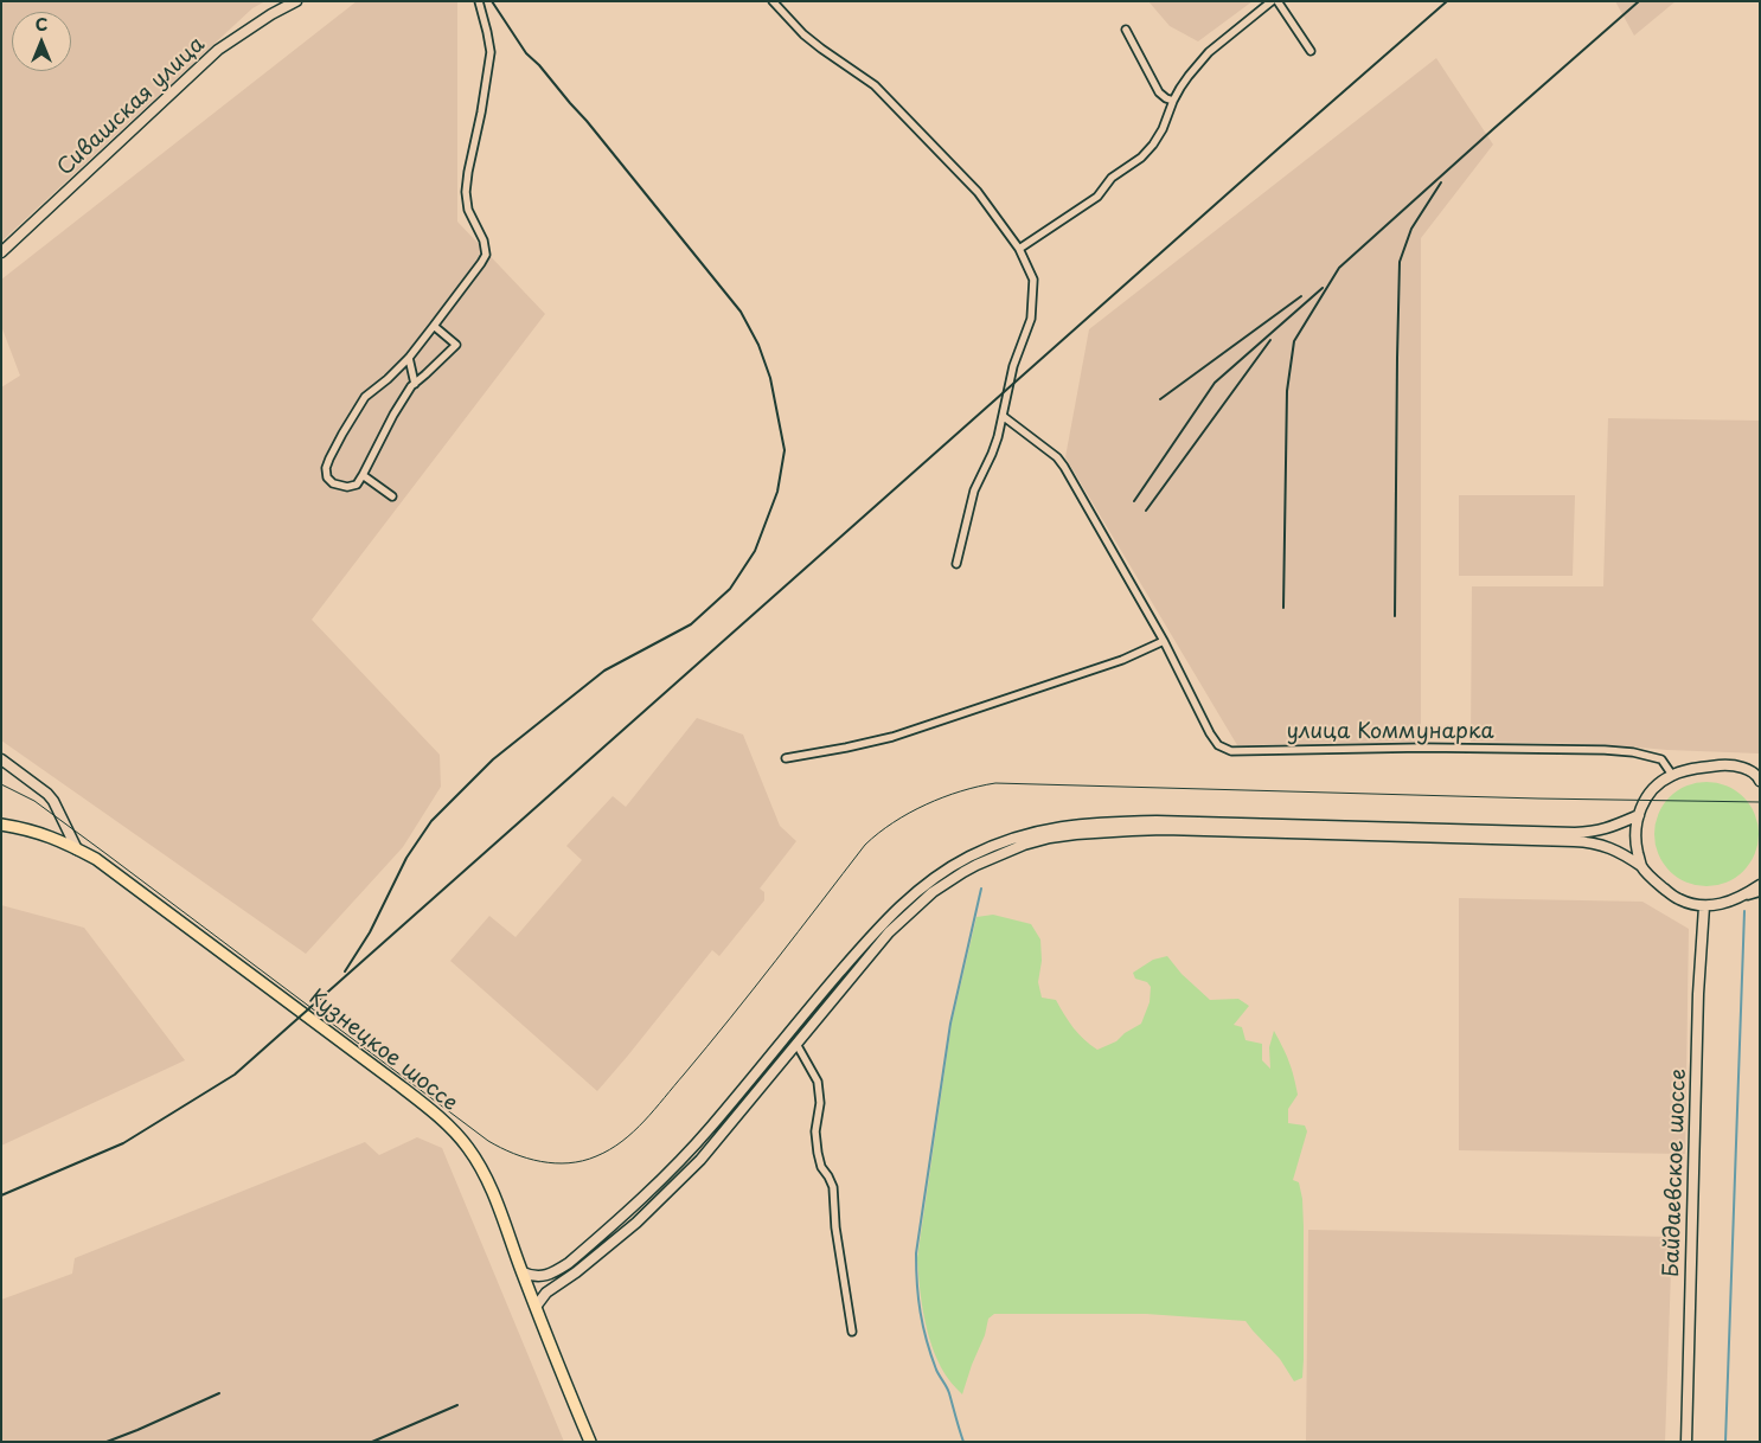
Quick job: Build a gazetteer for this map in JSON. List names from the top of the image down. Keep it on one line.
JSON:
{"streets":{"main road":["Сивашская улица","Кузнецкое шоссе","Байдаевское шоссе"],"street":["улица Коммунарка"]},"north":"top"}
